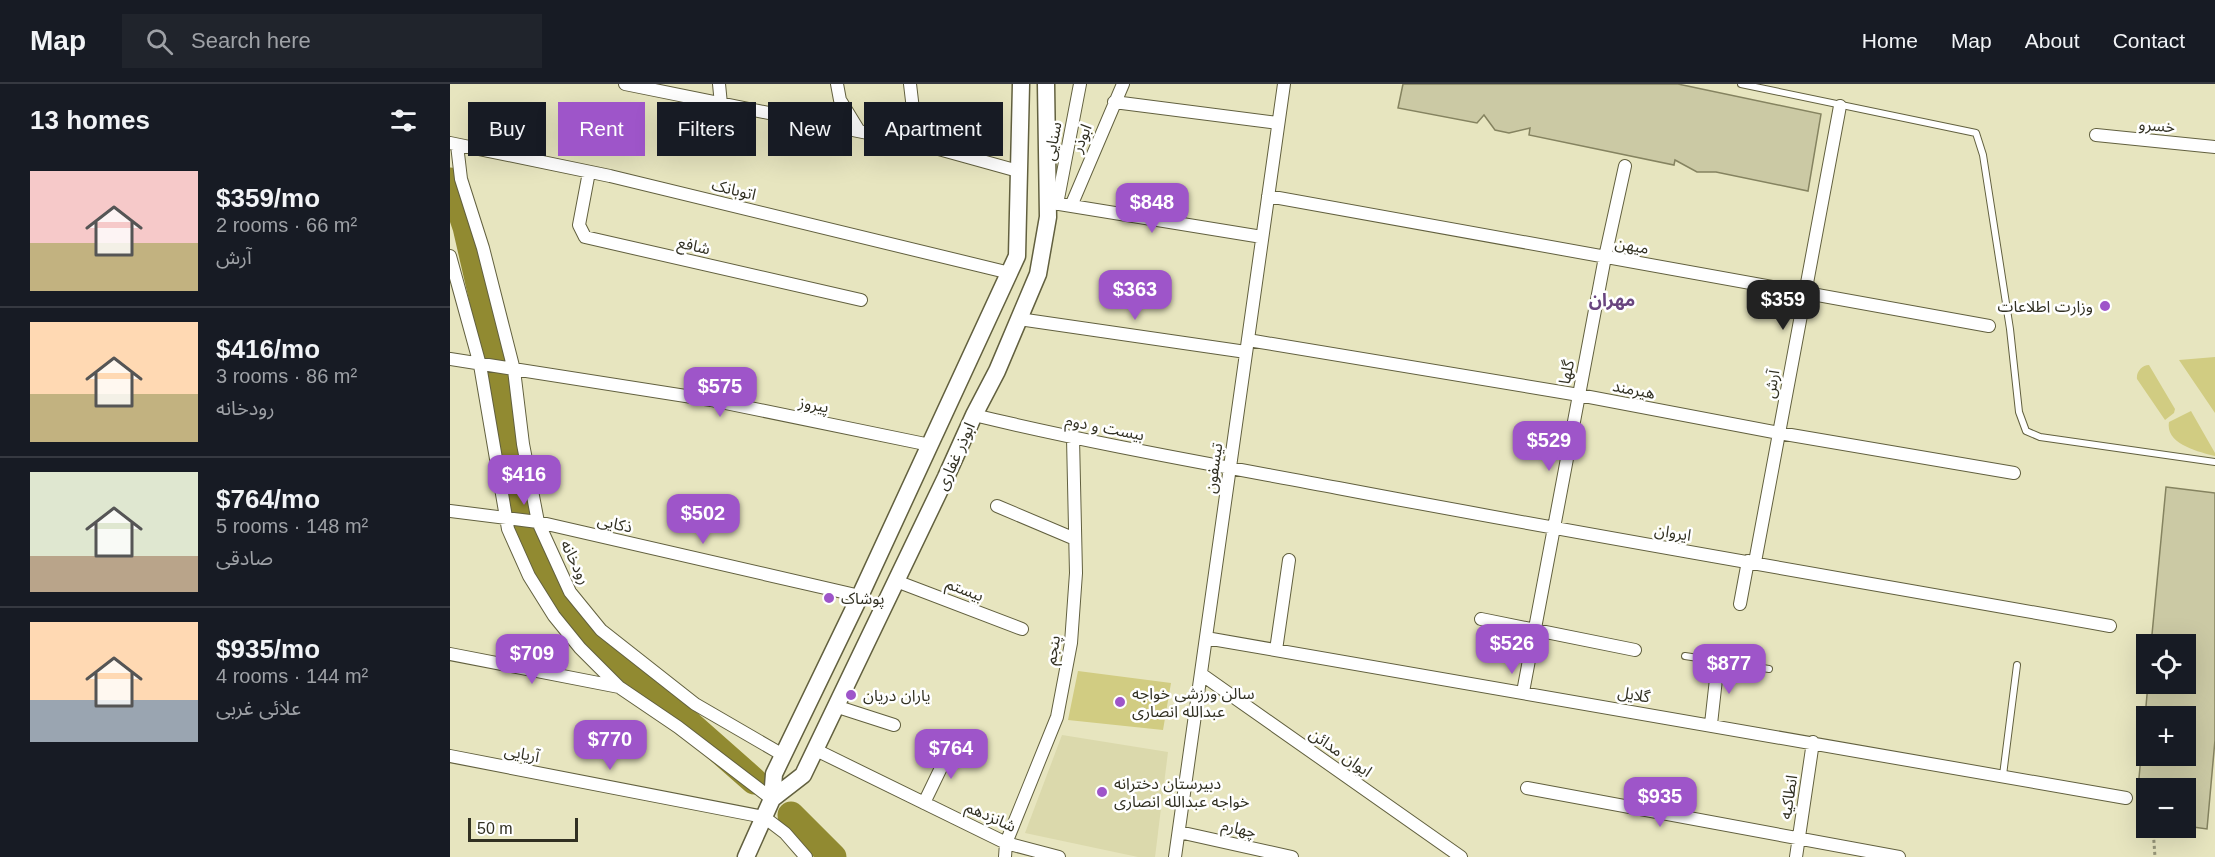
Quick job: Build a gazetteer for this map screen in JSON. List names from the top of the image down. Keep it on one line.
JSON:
{"streets":{"main road":["ابوذر غفاری"],"street":["خسرو","ابوذر","سنایی","اتوبانک","شافع","میهن","گلها","آرش","هیرمند","پیروز","بیست و دوم","تیسفون","ذکایی","ایروان","رودخانه","بیستم","پنجم","گلایل","ایوان مدائن","آریایی","انطاکیه","شانزدهم","چهارم"]},"crossings":[["سنایی","ابوذر غفاری"],["اتوبانک","شافع"],["اتوبانک","ابوذر غفاری"],["اتوبانک","رودخانه"],["میهن","گلها"],["میهن","آرش"],["میهن","تیسفون"],["گلها","هیرمند"],["گلها","ایروان"],["گلها","گلایل"],["آرش","هیرمند"],["آرش","ایروان"],["هیرمند","ابوذر غفاری"],["هیرمند","تیسفون"],["پیروز","ابوذر غفاری"],["پیروز","رودخانه"],["بیست و دوم","ابوذر غفاری"],["بیست و دوم","تیسفون"],["بیست و دوم","ایروان"],["بیست و دوم","پنجم"],["ابوذر غفاری","ذکایی"],["ابوذر غفاری","رودخانه"],["ابوذر غفاری","بیستم"],["ابوذر غفاری","آریایی"],["ابوذر غفاری","شانزدهم"],["تیسفون","ایروان"],["تیسفون","گلایل"],["تیسفون","ایوان مدائن"],["تیسفون","چهارم"],["ذکایی","رودخانه"],["پنجم","شانزدهم"],["گلایل","انطاکیه"]],"districts":["مهران"],"places":["وزارت اطلاعات","پوشاک","یاران دریان","سالن ورزشی خواجه عبدالله انصاری","دبیرستان دخترانه خواجه عبدالله انصاری"],"scale_bar":"50 m","page":{"header":"Map","search":"Search here","nav":["Home","Map","About","Contact"],"heading":"13 homes","chip":["Buy","Rent","Filters","New","Apartment"],"list":[{"name":"$359/mo","note":"2 rooms · 66 m² · آرش"},{"name":"$416/mo","note":"3 rooms · 86 m² · رودخانه"},{"name":"$764/mo","note":"5 rooms · 148 m² · صادقی"},{"name":"$935/mo","note":"4 rooms · 144 m² · علائی غربی"}],"price":["$848","$363","$359","$575","$529","$416","$502","$526","$709","$877","$770","$764","$935"],"map_buttons":["+","−"],"scale":"50 m"}}
